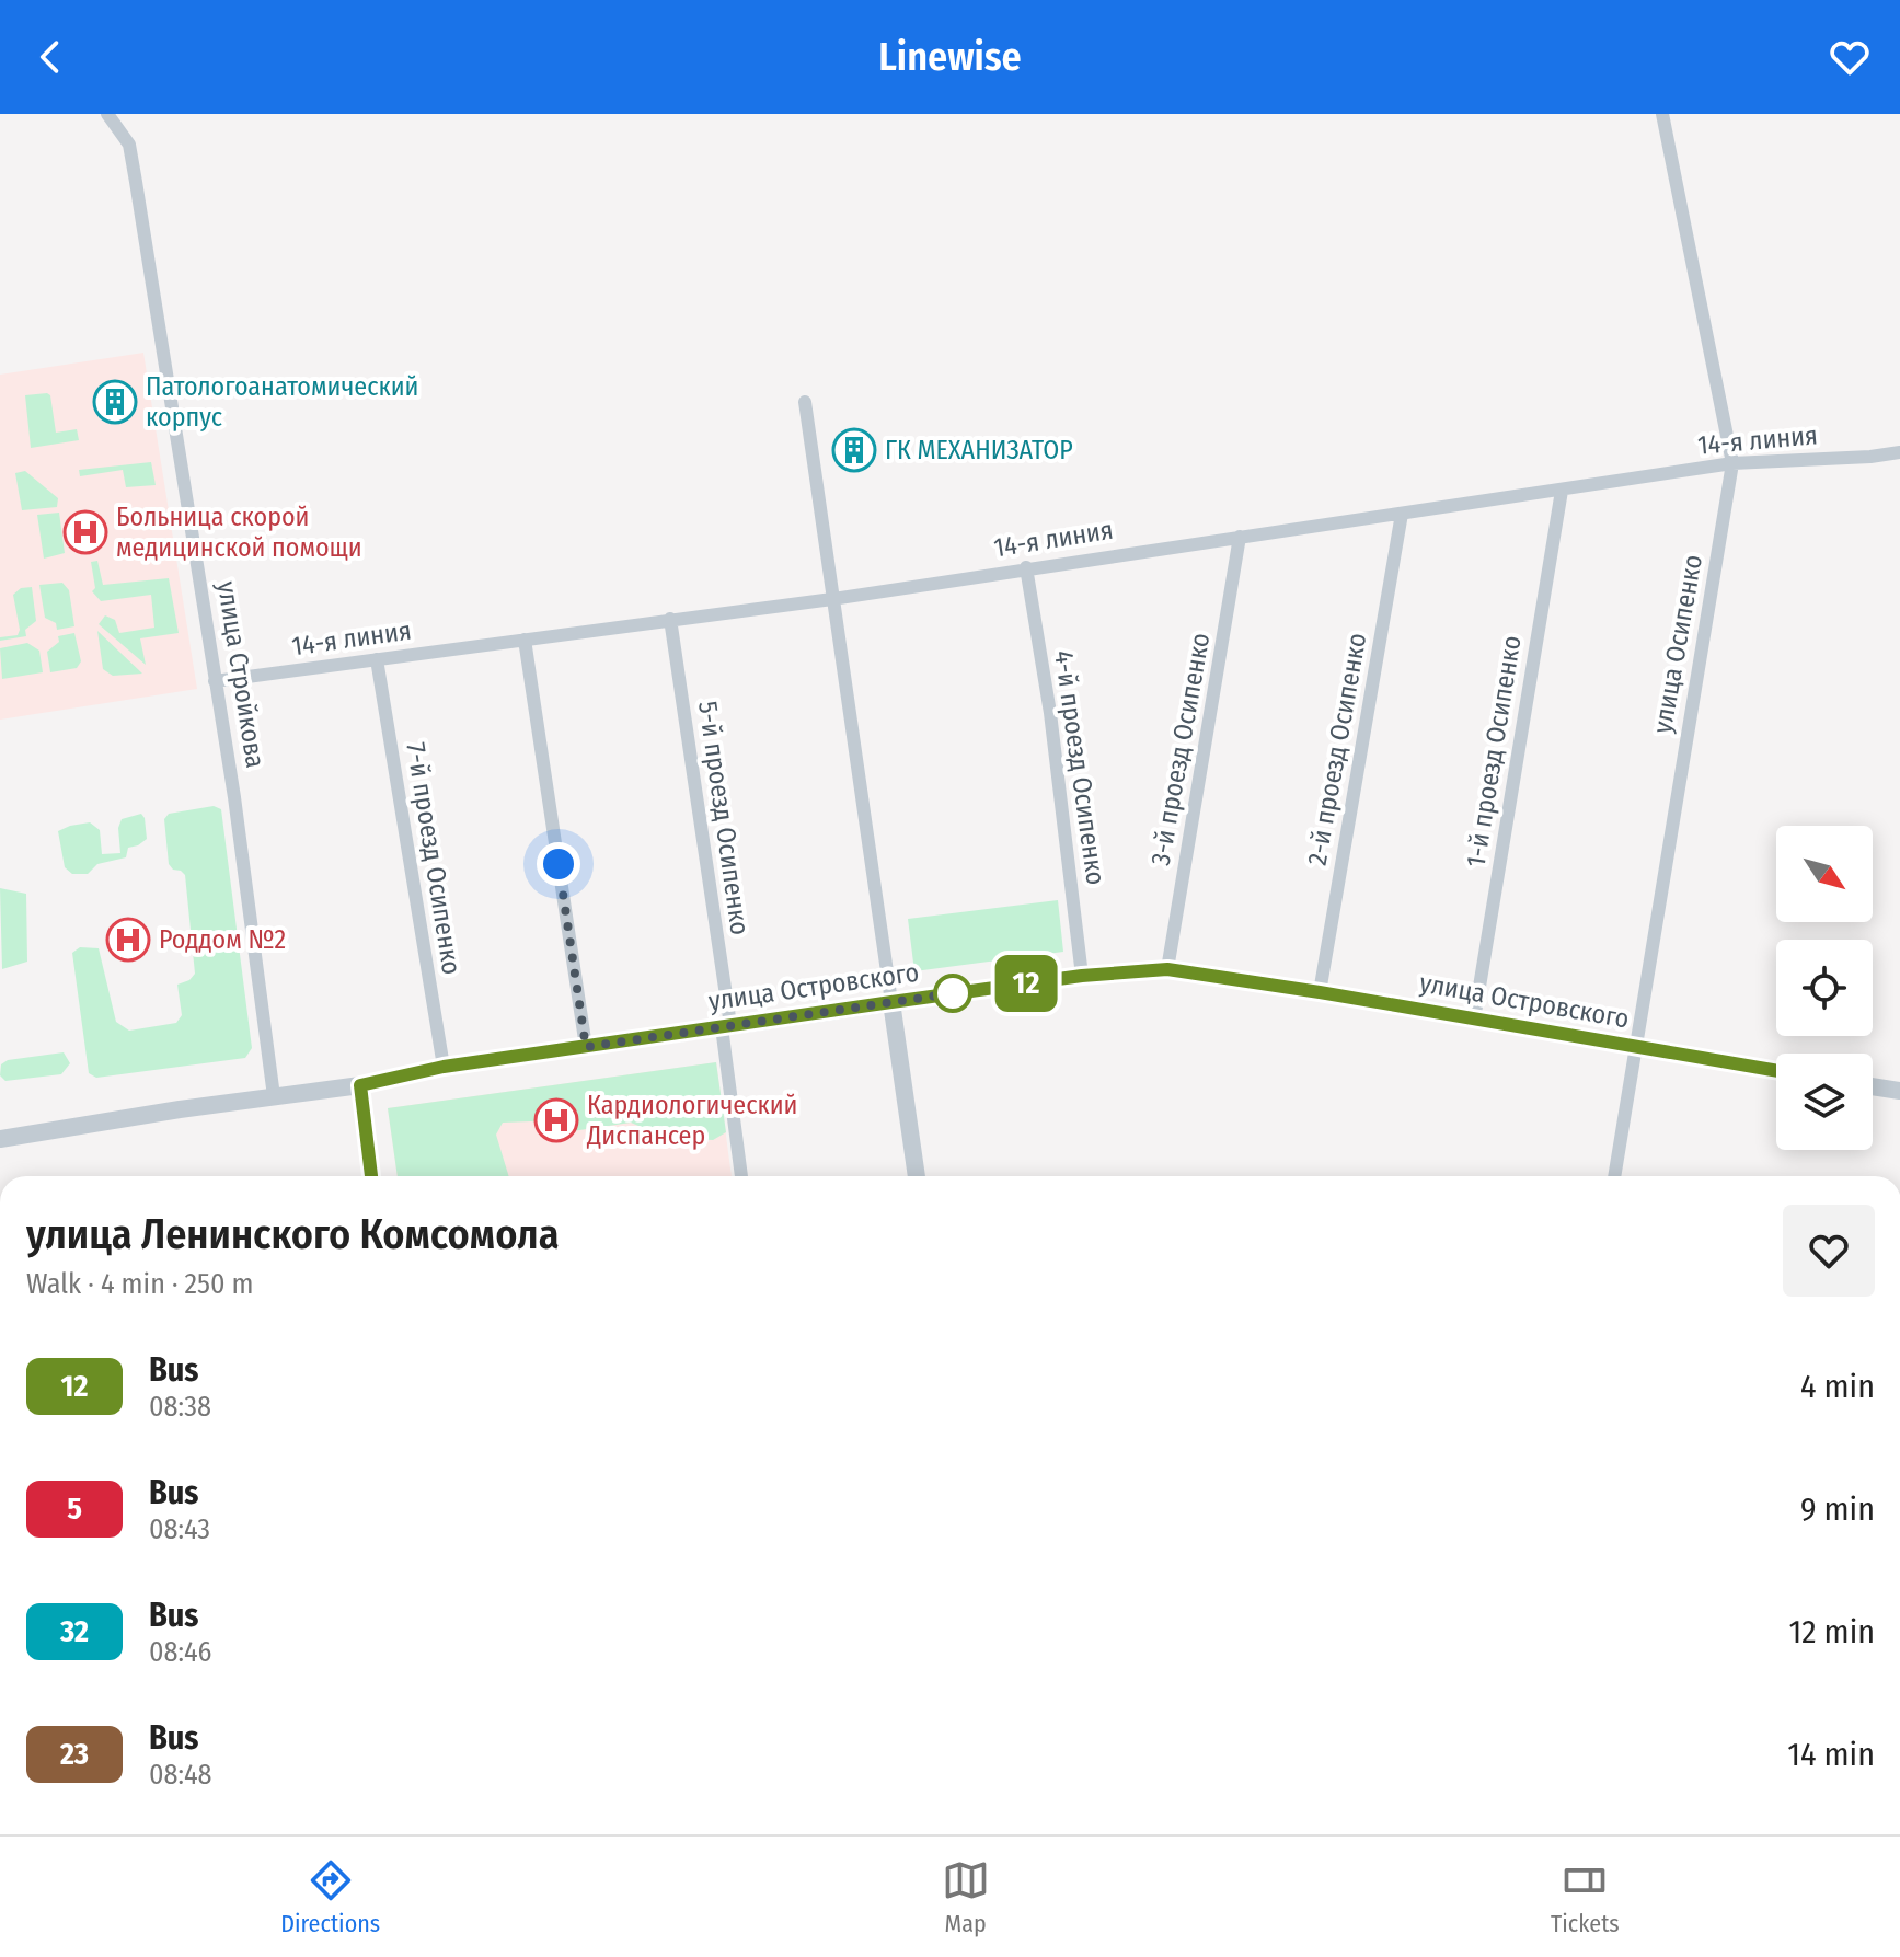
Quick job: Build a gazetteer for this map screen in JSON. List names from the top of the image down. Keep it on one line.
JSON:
{"streets":{"street":["14-я линия","улица Осипенко","улица Стройкова","3-й проезд Осипенко","2-й проезд Осипенко","1-й проезд Осипенко","4-й проезд Осипенко","5-й проезд Осипенко","7-й проезд Осипенко","улица Островского"]},"crossings":[["14-я линия","улица Осипенко"],["14-я линия","улица Стройкова"],["14-я линия","3-й проезд Осипенко"],["14-я линия","2-й проезд Осипенко"],["14-я линия","1-й проезд Осипенко"],["14-я линия","4-й проезд Осипенко"],["14-я линия","5-й проезд Осипенко"],["14-я линия","7-й проезд Осипенко"],["улица Осипенко","улица Островского"],["улица Стройкова","улица Островского"],["3-й проезд Осипенко","улица Островского"],["2-й проезд Осипенко","улица Островского"],["1-й проезд Осипенко","улица Островского"],["4-й проезд Осипенко","улица Островского"],["5-й проезд Осипенко","улица Островского"],["7-й проезд Осипенко","улица Островского"]],"places":{"building":["Патологоанатомический корпус","ГК МЕХАНИЗАТОР"],"hospital":["Больница скорой медицинской помощи","Роддом №2","Кардиологический Диспансер"]},"lines":["bus line 12"],"north":"bottom right","page":{"header":"Linewise","on_map":"12","heading":["улица Ленинского Комсомола","Walk · 4 min · 250 m"],"list":[{"mark":"12","name":"Bus","note":"08:38","value":"4 min"},{"mark":"5","name":"Bus","note":"08:43","value":"9 min"},{"mark":"32","name":"Bus","note":"08:46","value":"12 min"},{"mark":"23","name":"Bus","note":"08:48","value":"14 min"}],"tabs":["Directions","Map","Tickets"]}}
